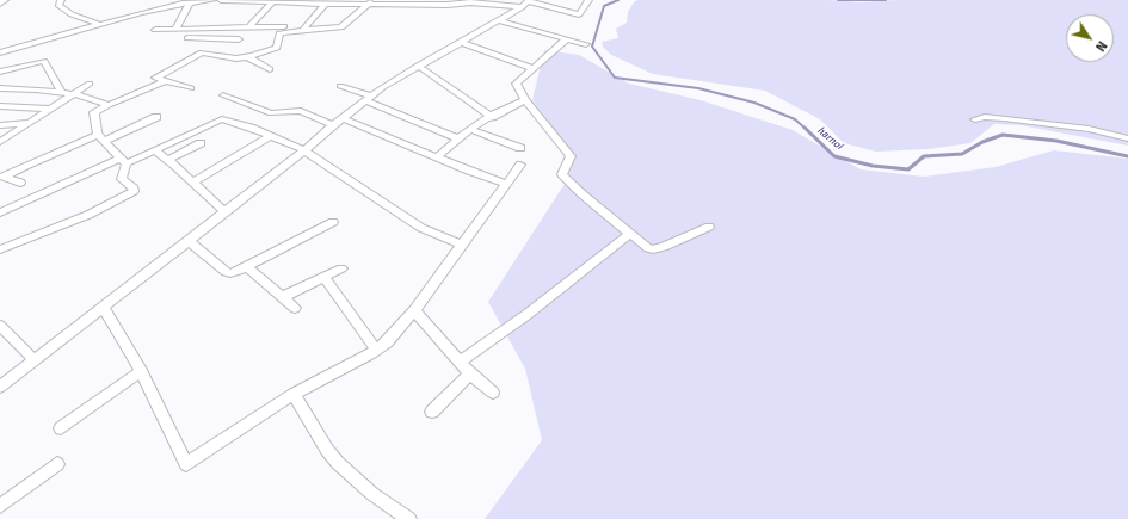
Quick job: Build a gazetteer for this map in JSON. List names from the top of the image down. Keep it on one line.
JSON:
{"water":["harnoi"],"north":"bottom right"}
